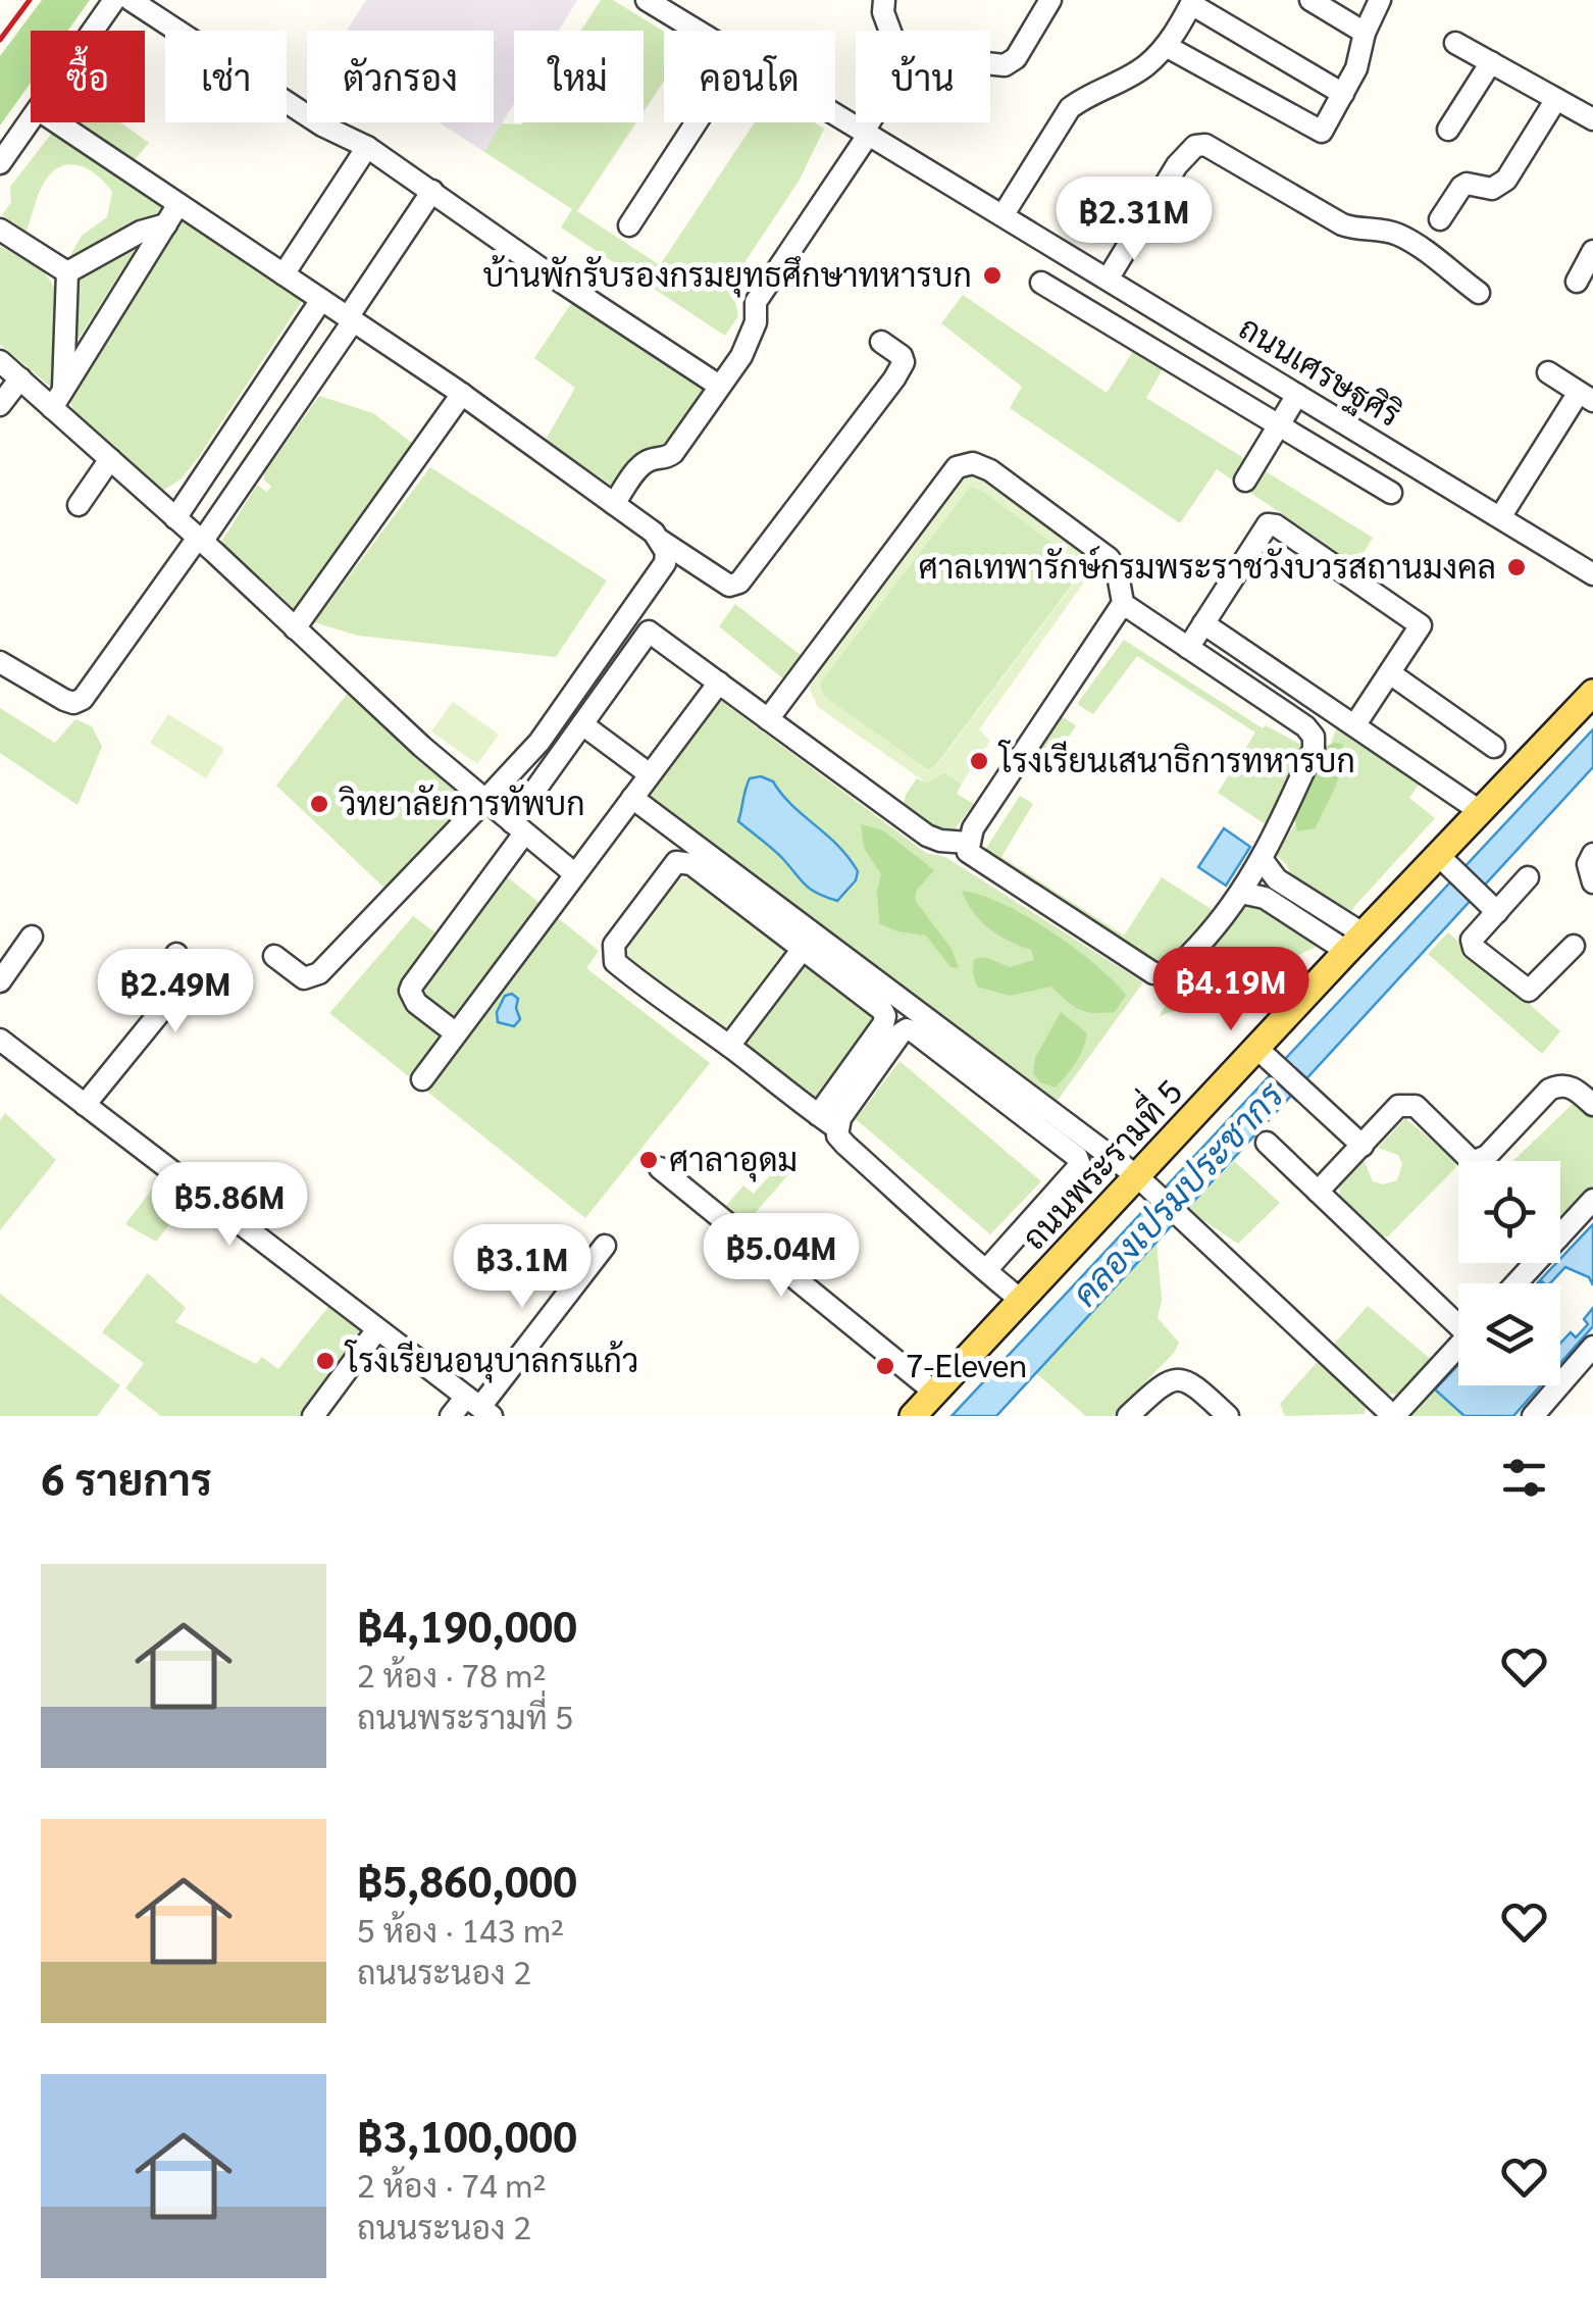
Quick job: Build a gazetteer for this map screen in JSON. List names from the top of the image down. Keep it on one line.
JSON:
{"streets":{"main road":["ถนนพระรามที่ 5"],"street":["ถนนเศรษฐศิริ"]},"water":["คลองเปรมประชากร"],"places":["บ้านพักรับรองกรมยุทธศึกษาทหารบก","ศาลเทพารักษ์กรมพระราชวังบวรสถานมงคล","โรงเรียนเสนาธิการทหารบก","วิทยาลัยการทัพบก","ศาลาอุดม","โรงเรียนอนุบาลกรแก้ว","7-Eleven"],"page":{"chip":["ซื้อ","เช่า","ตัวกรอง","ใหม่","คอนโด","บ้าน"],"price":["฿2.31M","฿4.19M","฿2.49M","฿5.86M","฿5.04M","฿3.1M"],"heading":"6 รายการ","list":[{"name":"฿4,190,000","note":"2 ห้อง · 78 m² · ถนนพระรามที่ 5"},{"name":"฿5,860,000","note":"5 ห้อง · 143 m² · ถนนระนอง 2"},{"name":"฿3,100,000","note":"2 ห้อง · 74 m² · ถนนระนอง 2"}]}}
